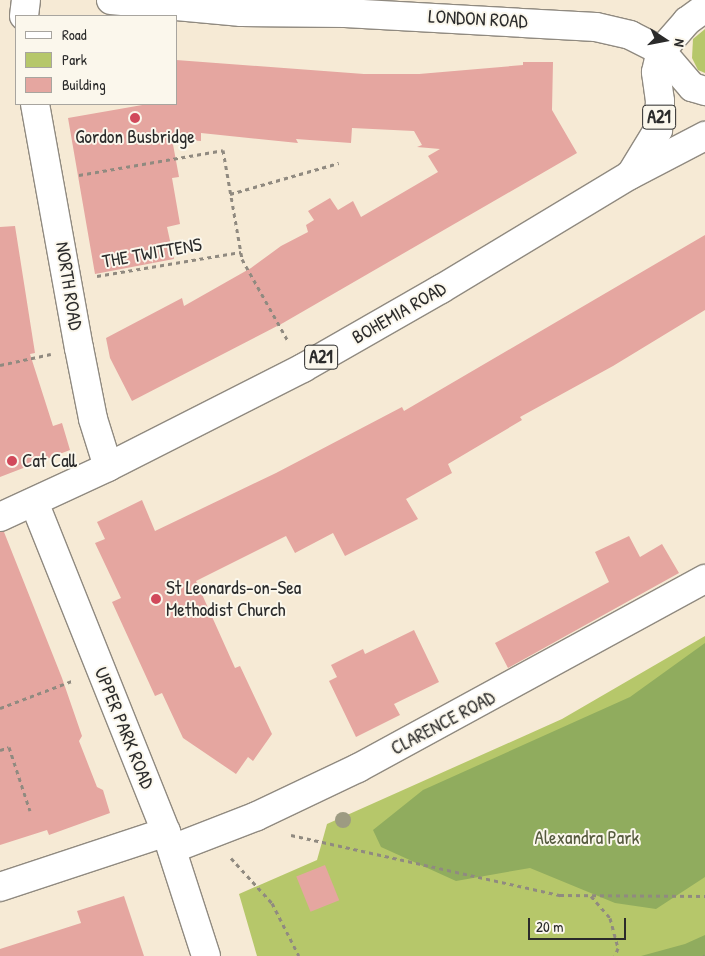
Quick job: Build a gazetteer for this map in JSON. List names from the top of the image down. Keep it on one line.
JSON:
{"streets":{"main road":["LONDON ROAD","A21","NORTH ROAD","BOHEMIA ROAD","CLARENCE ROAD","UPPER PARK ROAD"],"path":["THE TWITTENS"]},"crossings":[["LONDON ROAD","BOHEMIA ROAD"],["THE TWITTENS","NORTH ROAD"],["NORTH ROAD","BOHEMIA ROAD"],["BOHEMIA ROAD","UPPER PARK ROAD"],["CLARENCE ROAD","UPPER PARK ROAD"]],"parks":["Alexandra Park"],"places":["Gordon Busbridge","Cat Call","St Leonards-on-Sea Methodist Church"],"legend":["Road","Park","Building"],"scale_bar":"20 m","north":"right"}
